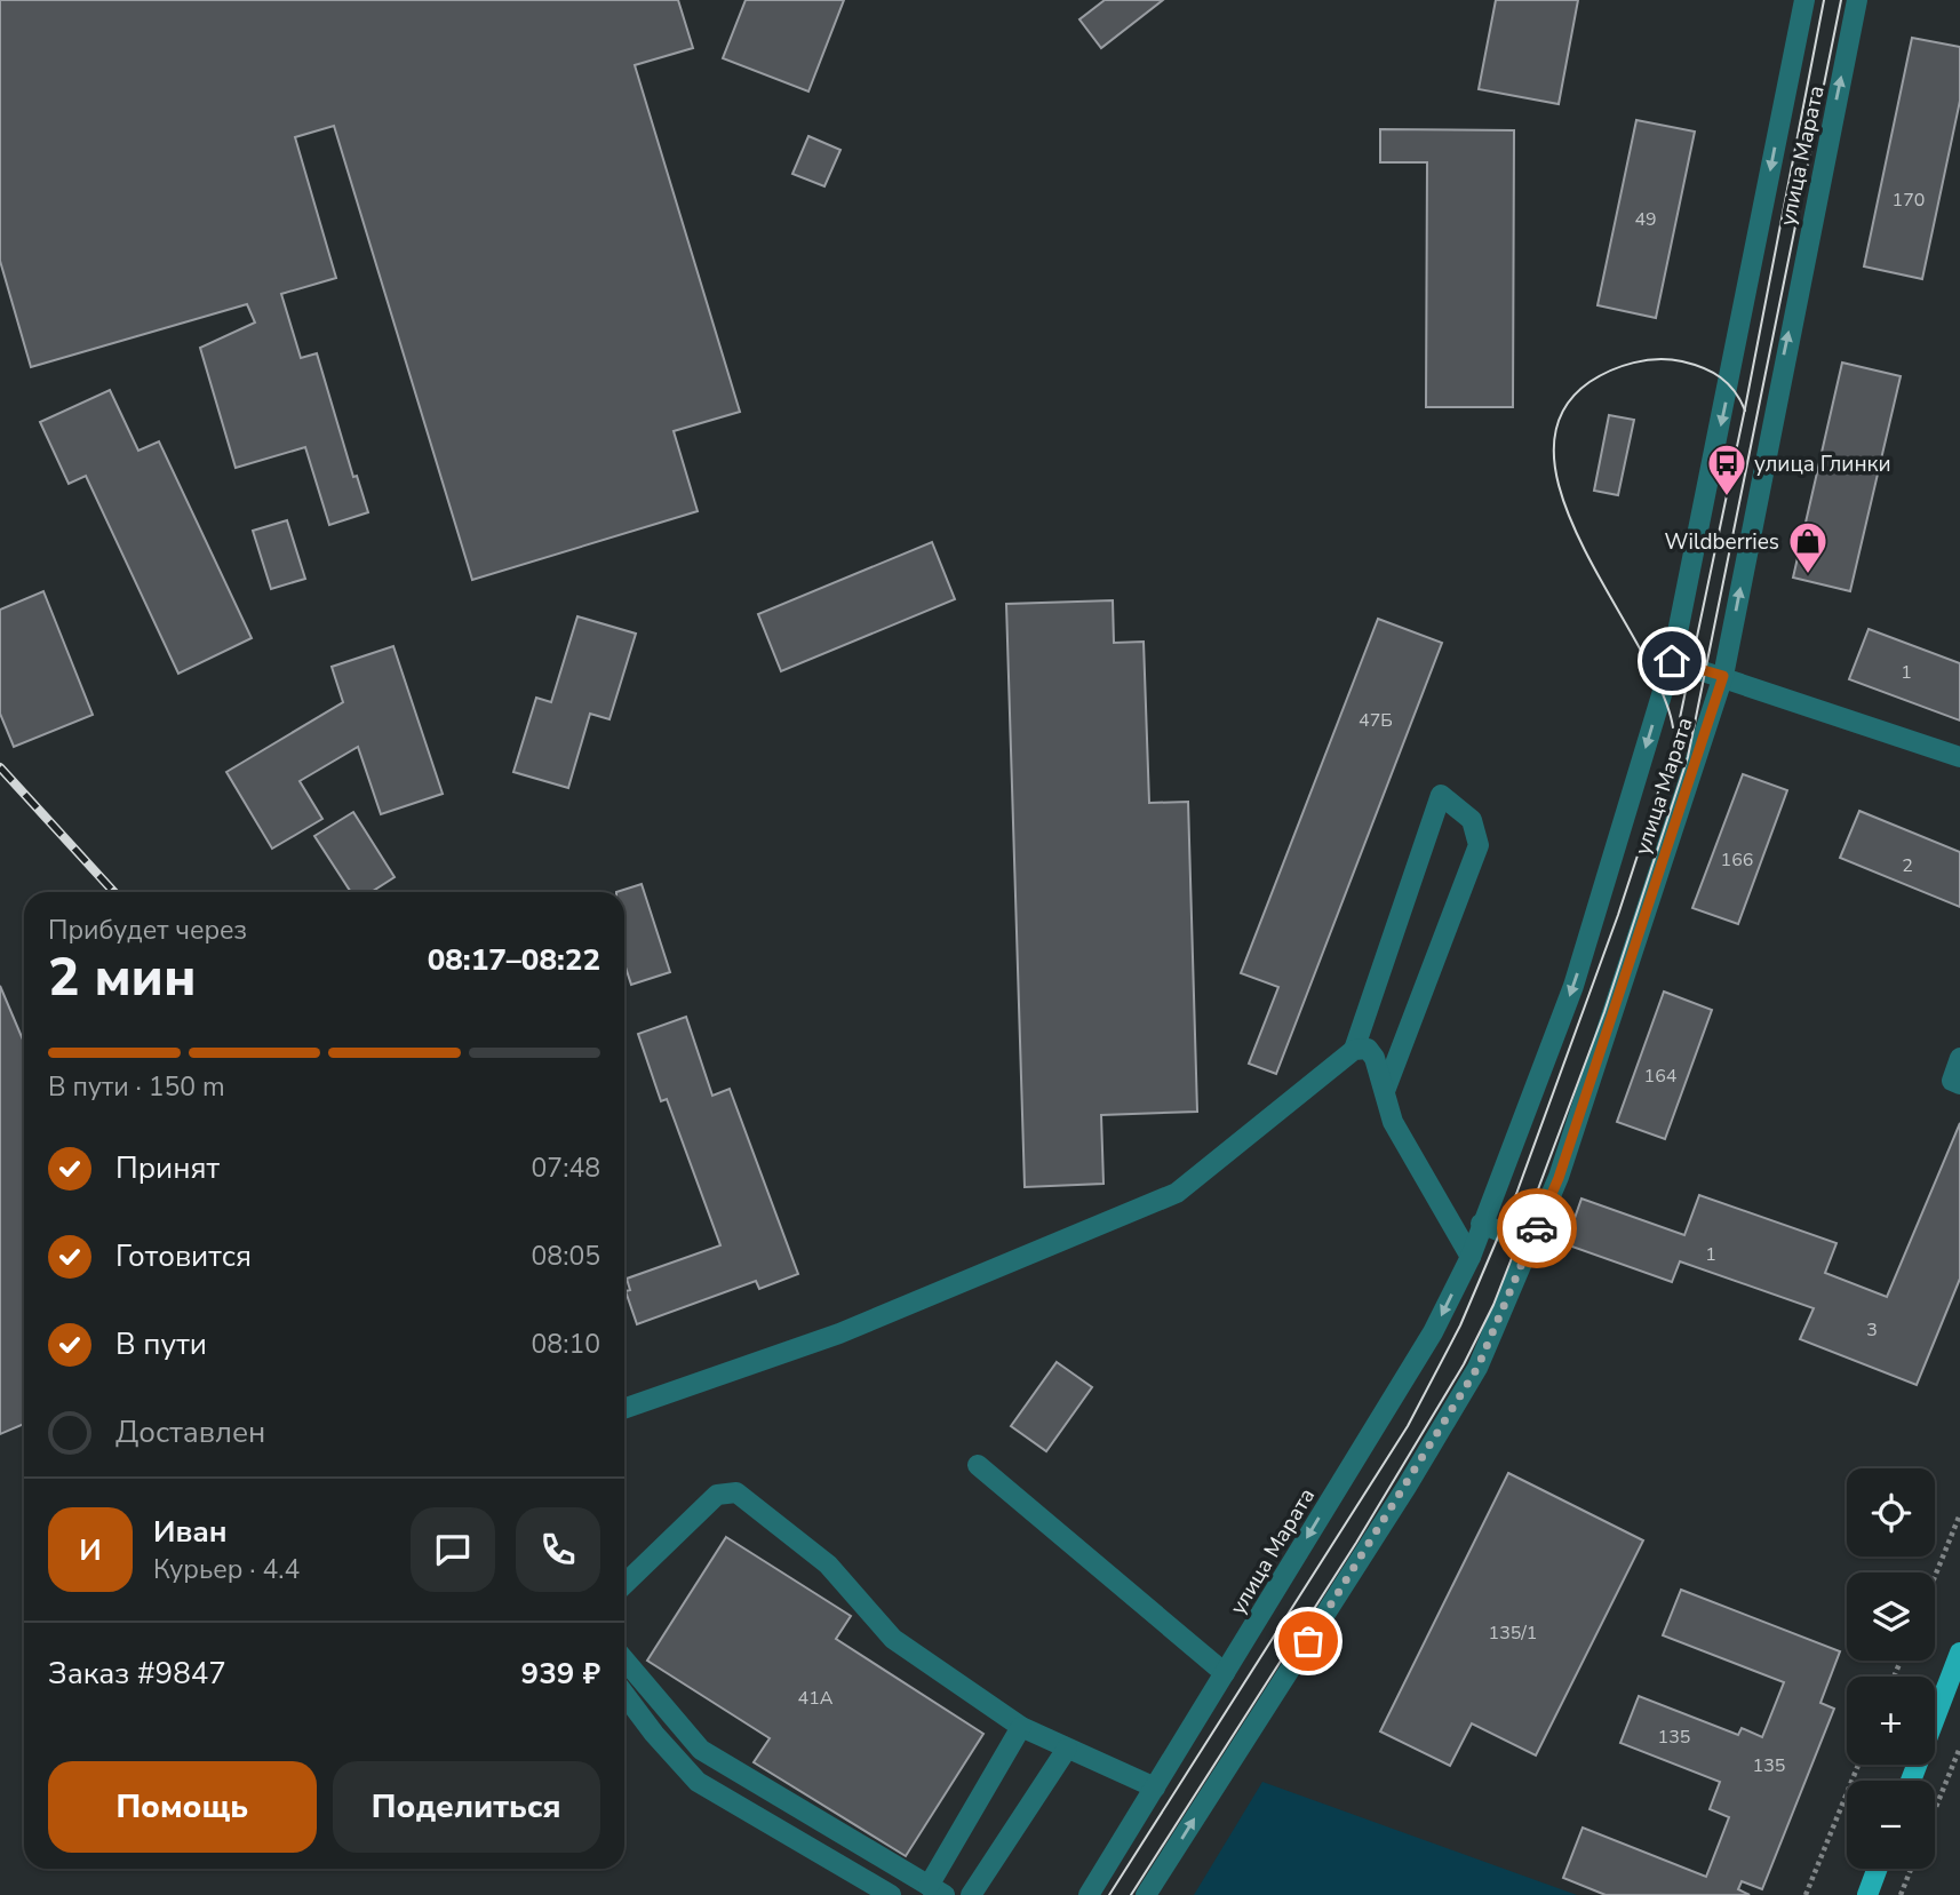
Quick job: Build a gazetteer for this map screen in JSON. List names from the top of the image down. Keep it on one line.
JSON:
{"streets":{"street":["улица Марата"]},"places":{"bus stop":["улица Глинки"],"shop":["Wildberries"]},"house_numbers":["170","49","1","47Б","166","2","164","1","3","135/1","41А","135","135"],"page":{"heading":["2 мин","Прибудет через","08:17–08:22"],"panel":["Иван","Курьер · 4.4","Заказ #9847","939 ₽"],"bar":"В пути · 150 m","list":[["Принят","07:48"],["Готовится","08:05"],["В пути","08:10"],"Доставлен"],"map_buttons":["+","−"],"round":"И","buttons":["Помощь","Поделиться"]}}
